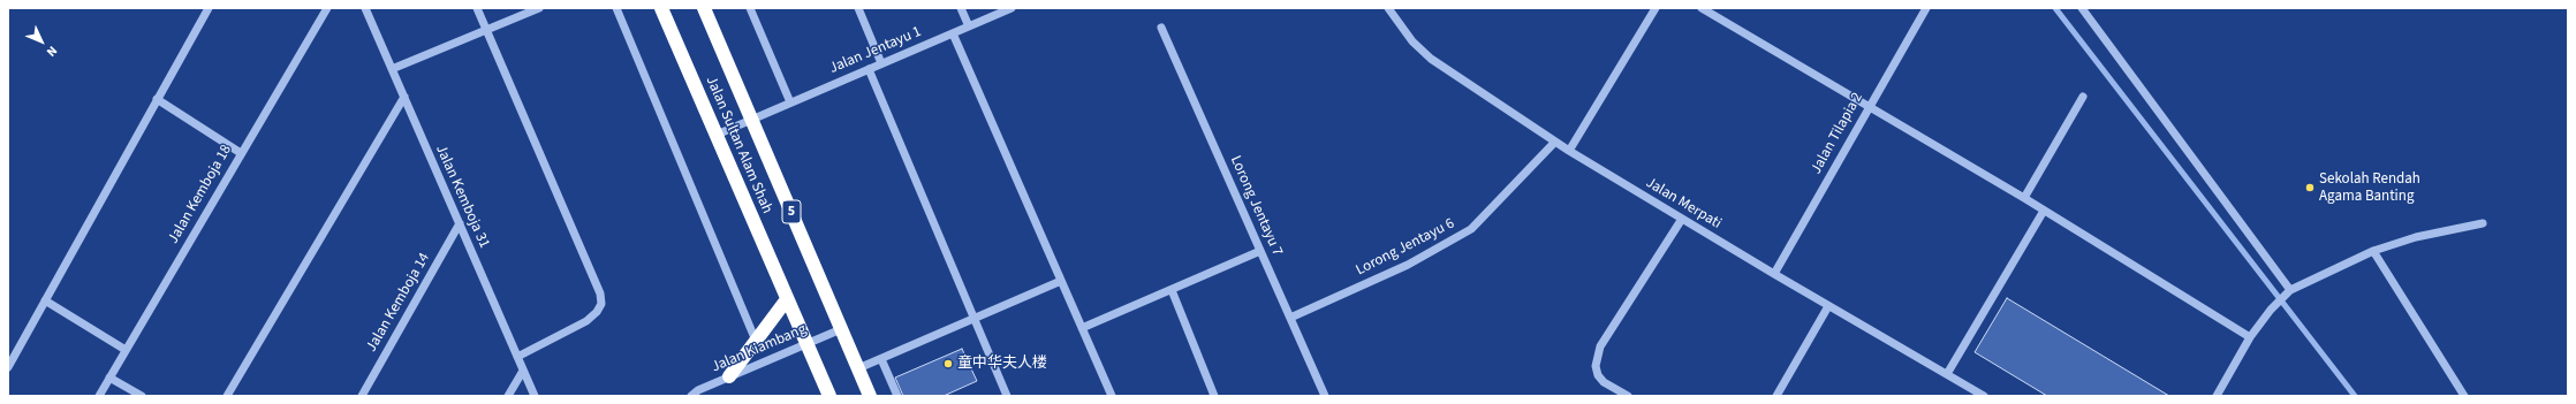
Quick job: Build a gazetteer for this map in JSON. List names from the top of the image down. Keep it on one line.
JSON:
{"streets":{"highway":["Jalan Sultan Alam Shah","5"],"street":["Jalan Jentayu 1","Jalan Tilapia 2","Jalan Kemboja 18","Jalan Kemboja 31","Jalan Merpati","Lorong Jentayu 7","Lorong Jentayu 6","Jalan Kemboja 14","Jalan Kiambang"]},"crossings":[["Jalan Jentayu 1","Jalan Sultan Alam Shah"],["Jalan Tilapia 2","Jalan Merpati"],["Jalan Sultan Alam Shah","Jalan Kiambang"],["Jalan Kemboja 31","Jalan Kemboja 14"],["Jalan Merpati","Lorong Jentayu 6"],["Lorong Jentayu 7","Lorong Jentayu 6"]],"places":["Sekolah Rendah Agama Banting","童中华夫人楼"],"north":"bottom right"}
